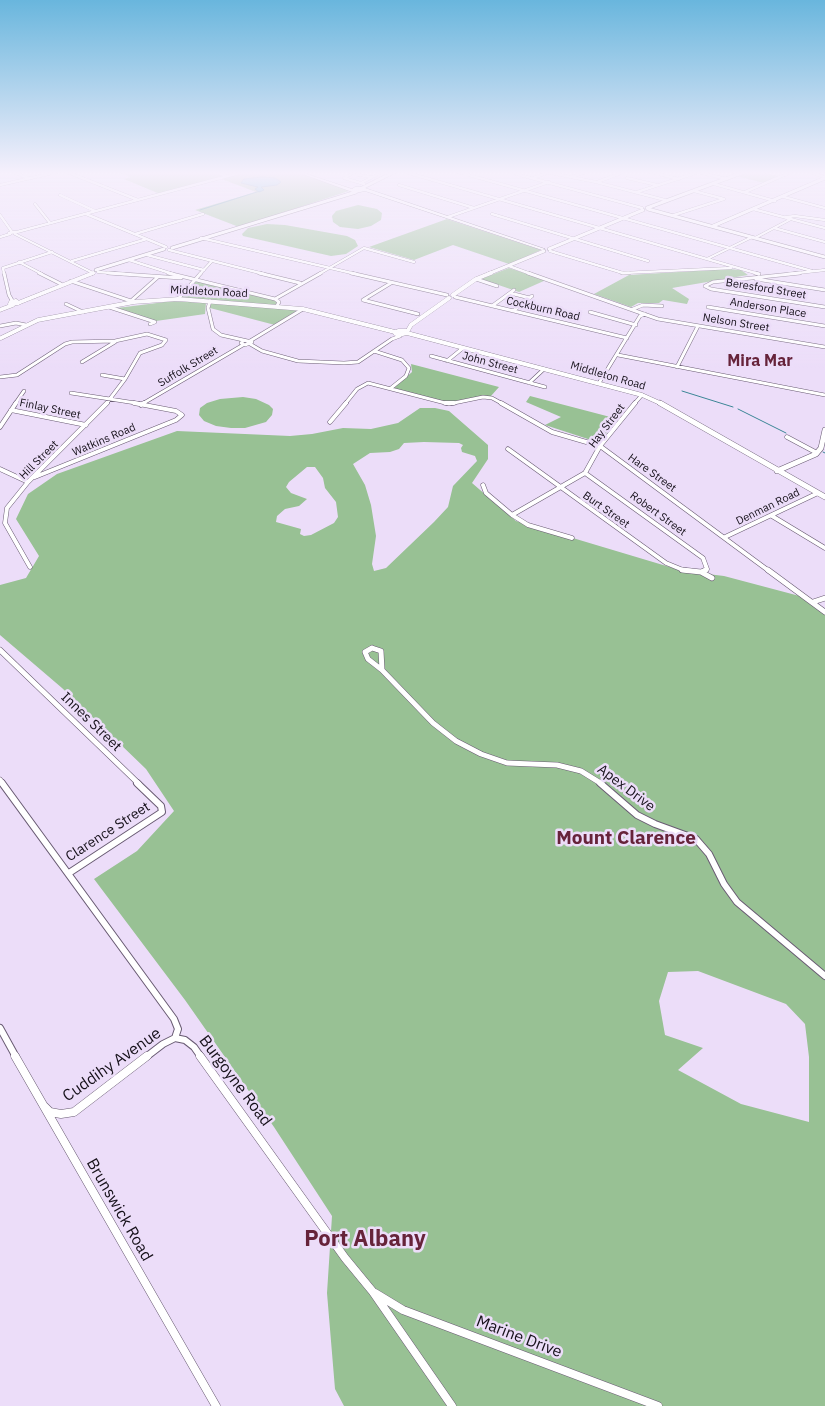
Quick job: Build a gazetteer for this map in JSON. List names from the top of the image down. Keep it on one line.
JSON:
{"streets":{"main road":["Middleton Road"],"street":["Beresford Street","Anderson Place","Cockburn Road","Nelson Street","John Street","Suffolk Street","Finlay Street","Hay Street","Watkins Road","Hill Street","Hare Street","Denman Road","Burt Street","Robert Street","Innes Street","Apex Drive","Clarence Street","Cuddihy Avenue","Burgoyne Road","Brunswick Road","Marine Drive"]},"crossings":[["Middleton Road","Hay Street"],["Middleton Road","Denman Road"],["Suffolk Street","Watkins Road"],["Finlay Street","Hill Street"],["Hay Street","Hare Street"],["Hay Street","Burt Street"],["Hay Street","Robert Street"],["Watkins Road","Hill Street"],["Hare Street","Denman Road"],["Burt Street","Robert Street"],["Innes Street","Clarence Street"],["Clarence Street","Burgoyne Road"],["Cuddihy Avenue","Burgoyne Road"],["Cuddihy Avenue","Brunswick Road"],["Burgoyne Road","Marine Drive"]],"districts":["Mira Mar","Mount Clarence","Port Albany"]}
